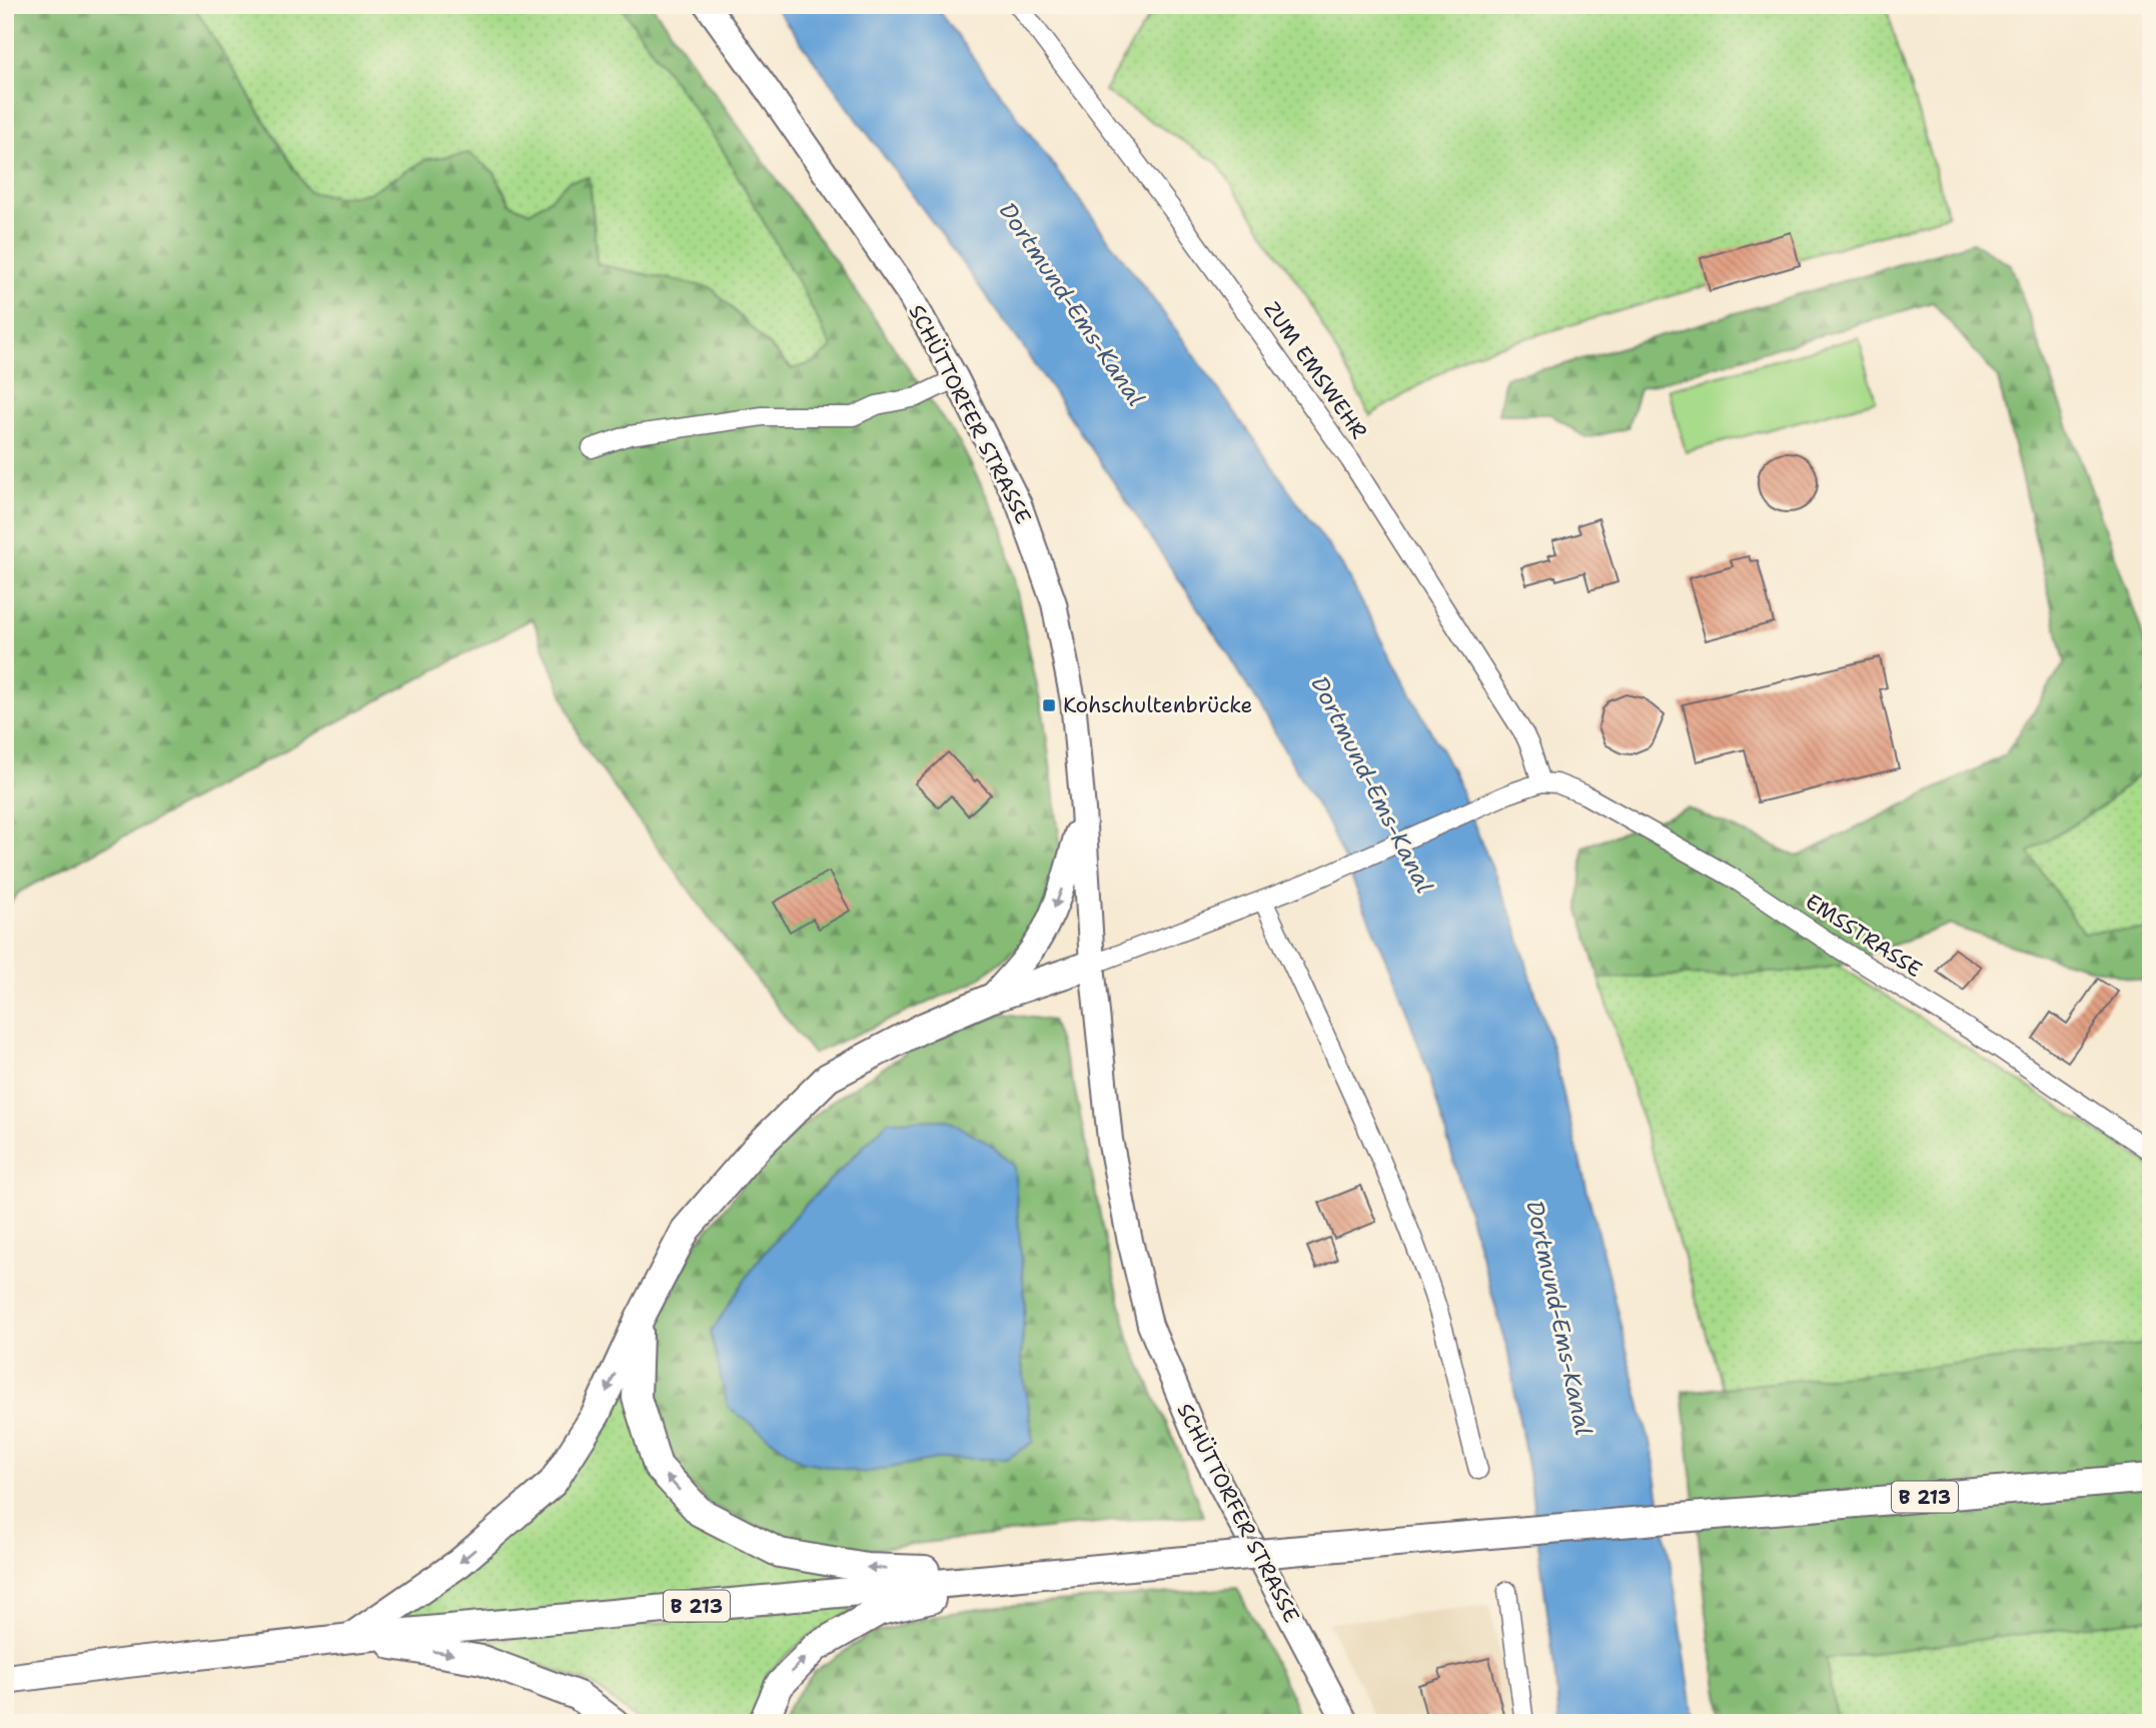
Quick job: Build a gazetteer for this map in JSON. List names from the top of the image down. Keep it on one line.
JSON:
{"streets":{"main road":["SCHÜTTORFER STRASSE","B 213"],"street":["ZUM EMSWEHR","EMSSTRASSE"]},"crossings":[["ZUM EMSWEHR","EMSSTRASSE"]],"water":["Dortmund-Ems-Kanal"],"places":{"transit":["Kohschultenbrücke"]}}
